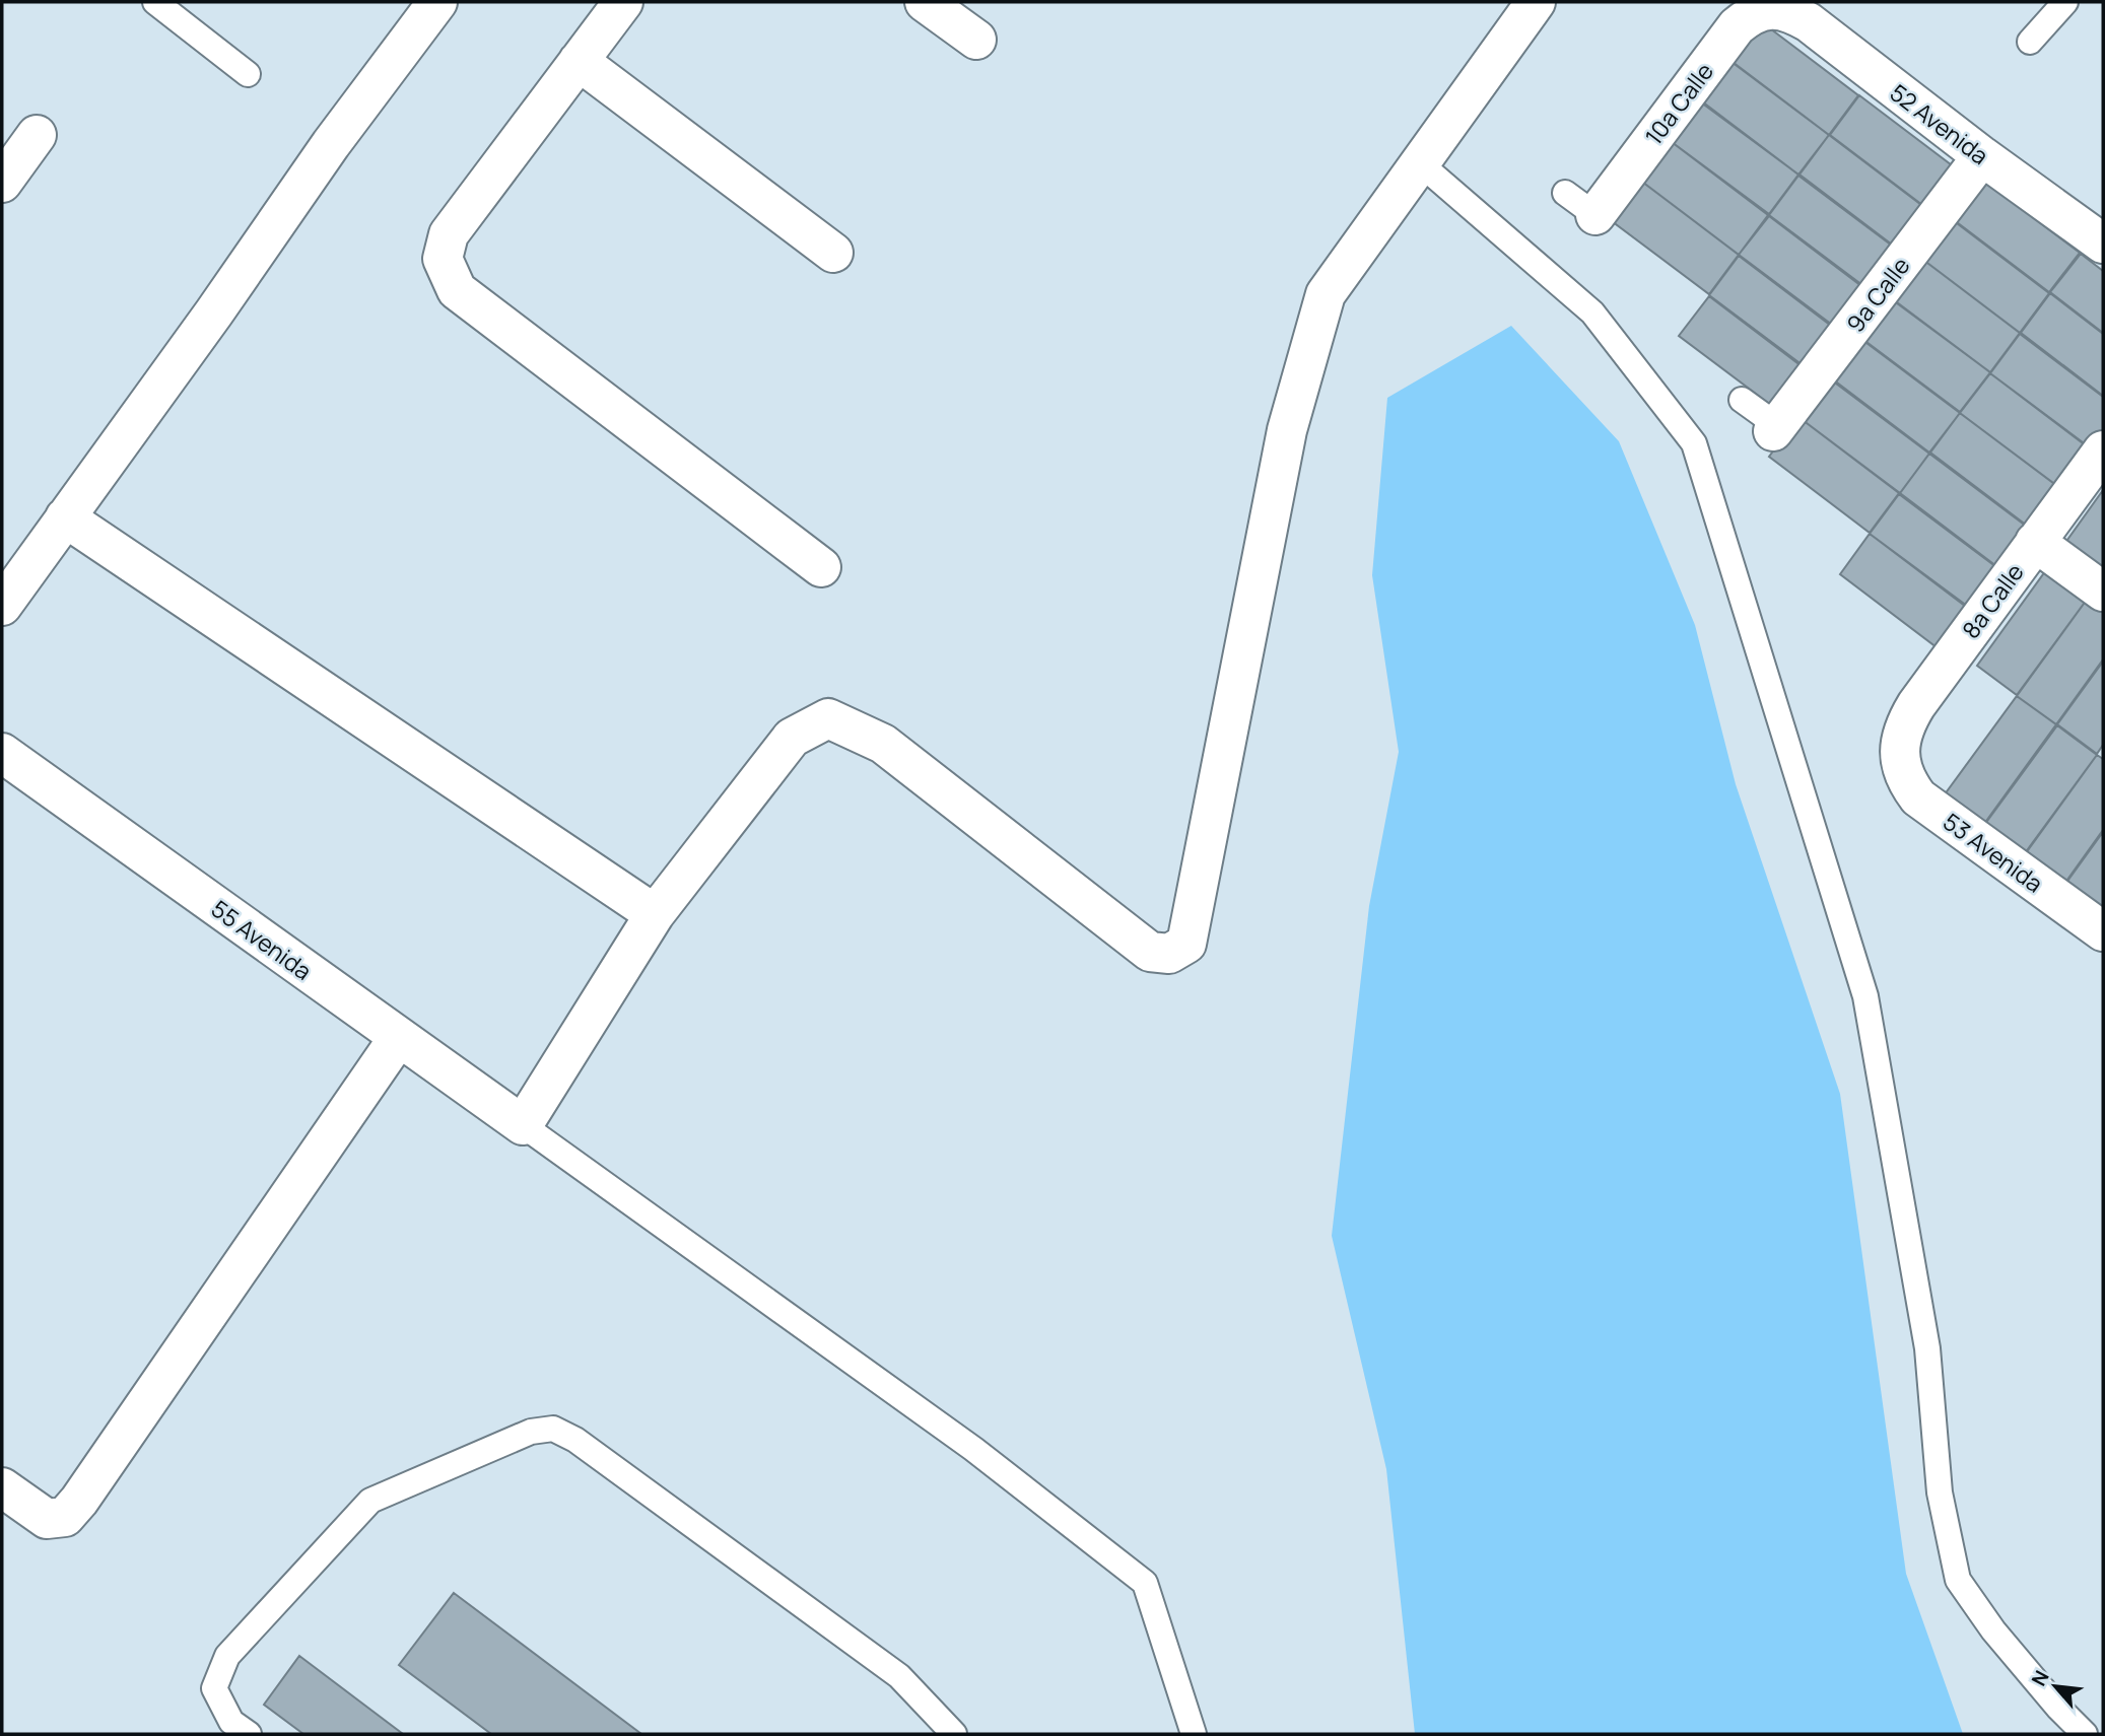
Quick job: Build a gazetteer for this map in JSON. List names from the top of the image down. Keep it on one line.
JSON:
{"streets":{"street":["10a Calle","52 Avenida","9a Calle","8a Calle","53 Avenida","55 Avenida"]},"crossings":[["10a Calle","52 Avenida"],["52 Avenida","9a Calle"],["8a Calle","53 Avenida"]],"north":"top left"}
